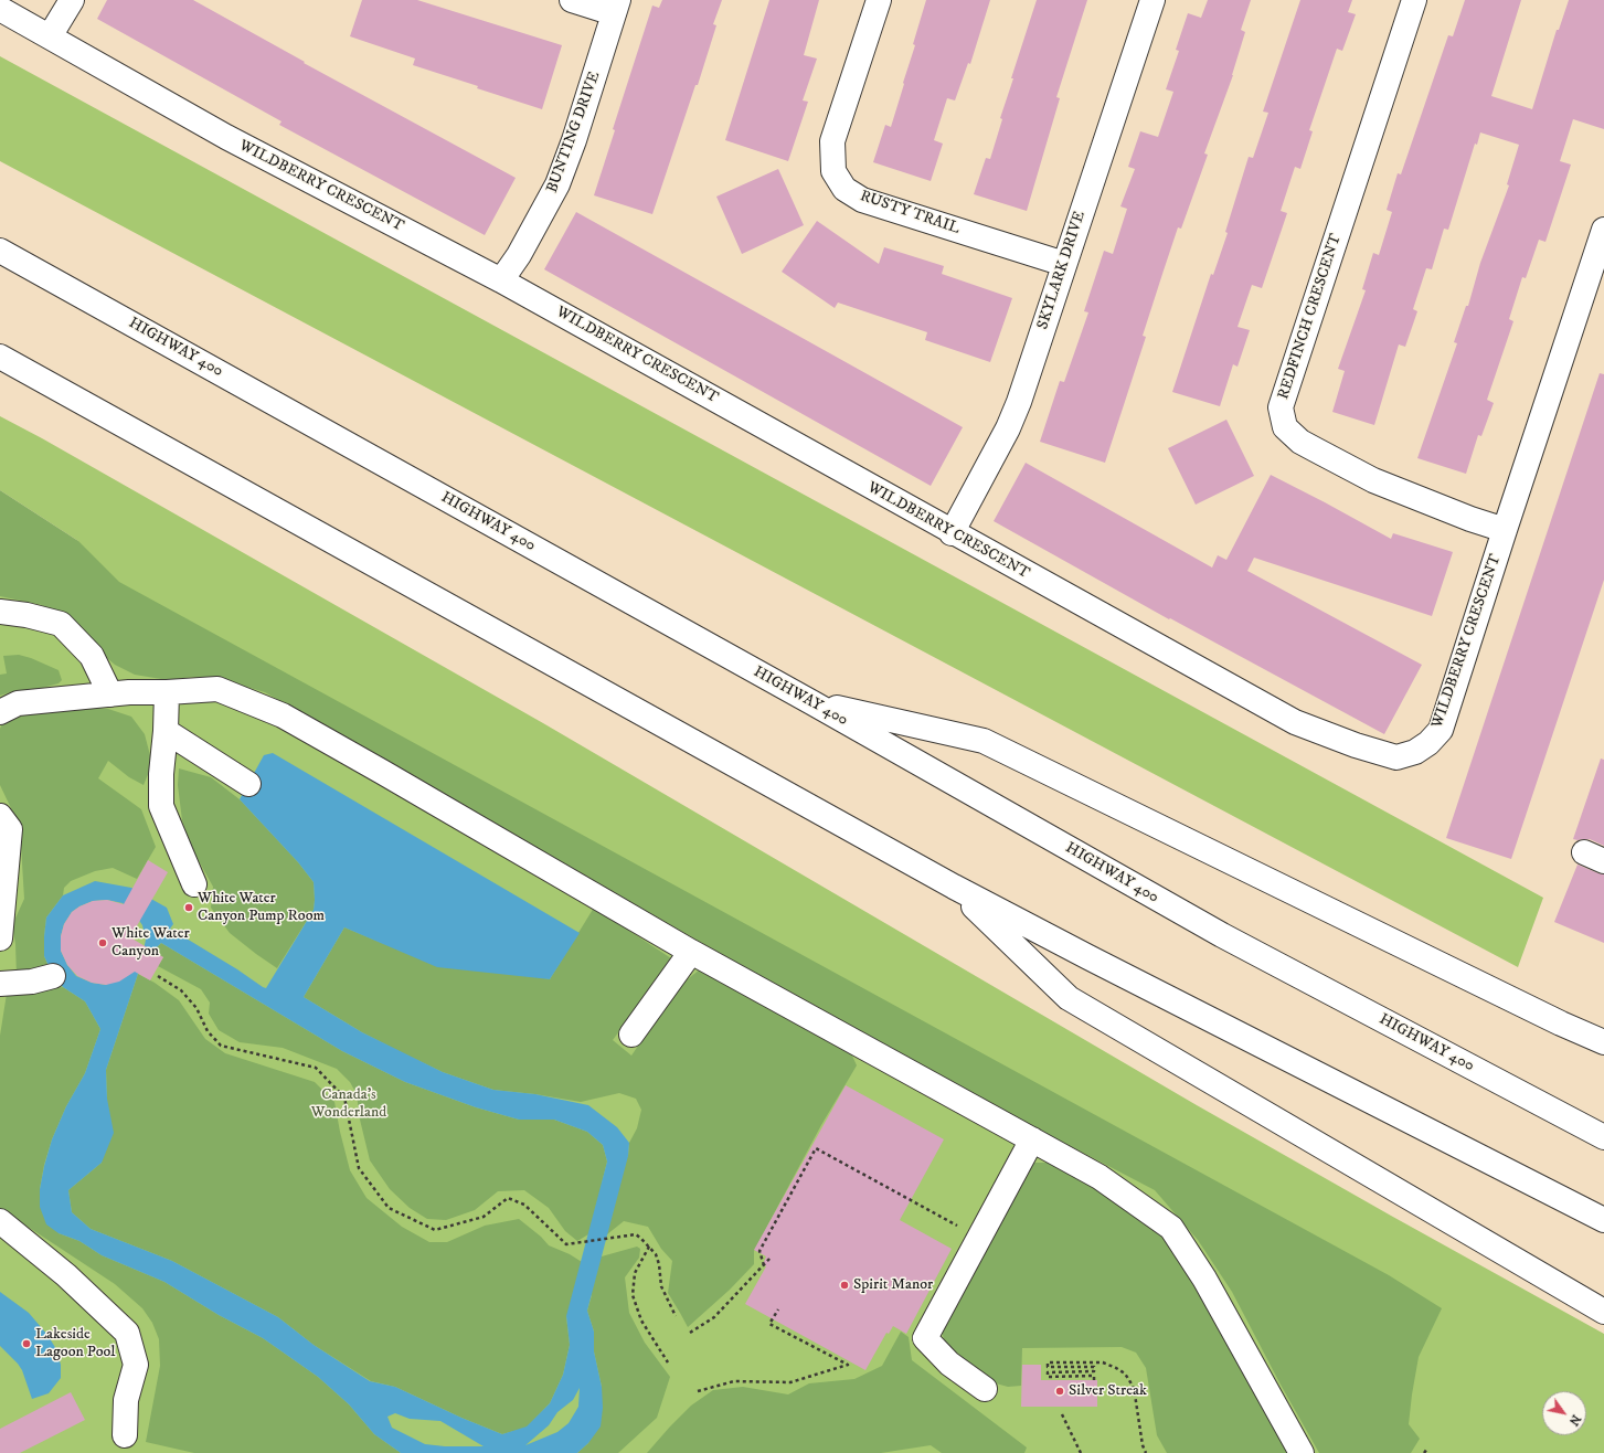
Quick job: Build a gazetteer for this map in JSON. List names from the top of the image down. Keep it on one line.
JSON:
{"streets":{"main road":["BUNTING DRIVE","WILDBERRY CRESCENT","RUSTY TRAIL","SKYLARK DRIVE","REDFINCH CRESCENT","HIGHWAY 400"]},"crossings":[["BUNTING DRIVE","WILDBERRY CRESCENT"],["WILDBERRY CRESCENT","SKYLARK DRIVE"],["WILDBERRY CRESCENT","REDFINCH CRESCENT"],["RUSTY TRAIL","SKYLARK DRIVE"]],"parks":["Canada's Wonderland"],"places":["White Water Canyon Pump Room","White Water Canyon","Spirit Manor","Lakeside Lagoon Pool","Silver Streak"],"north":"bottom right"}
